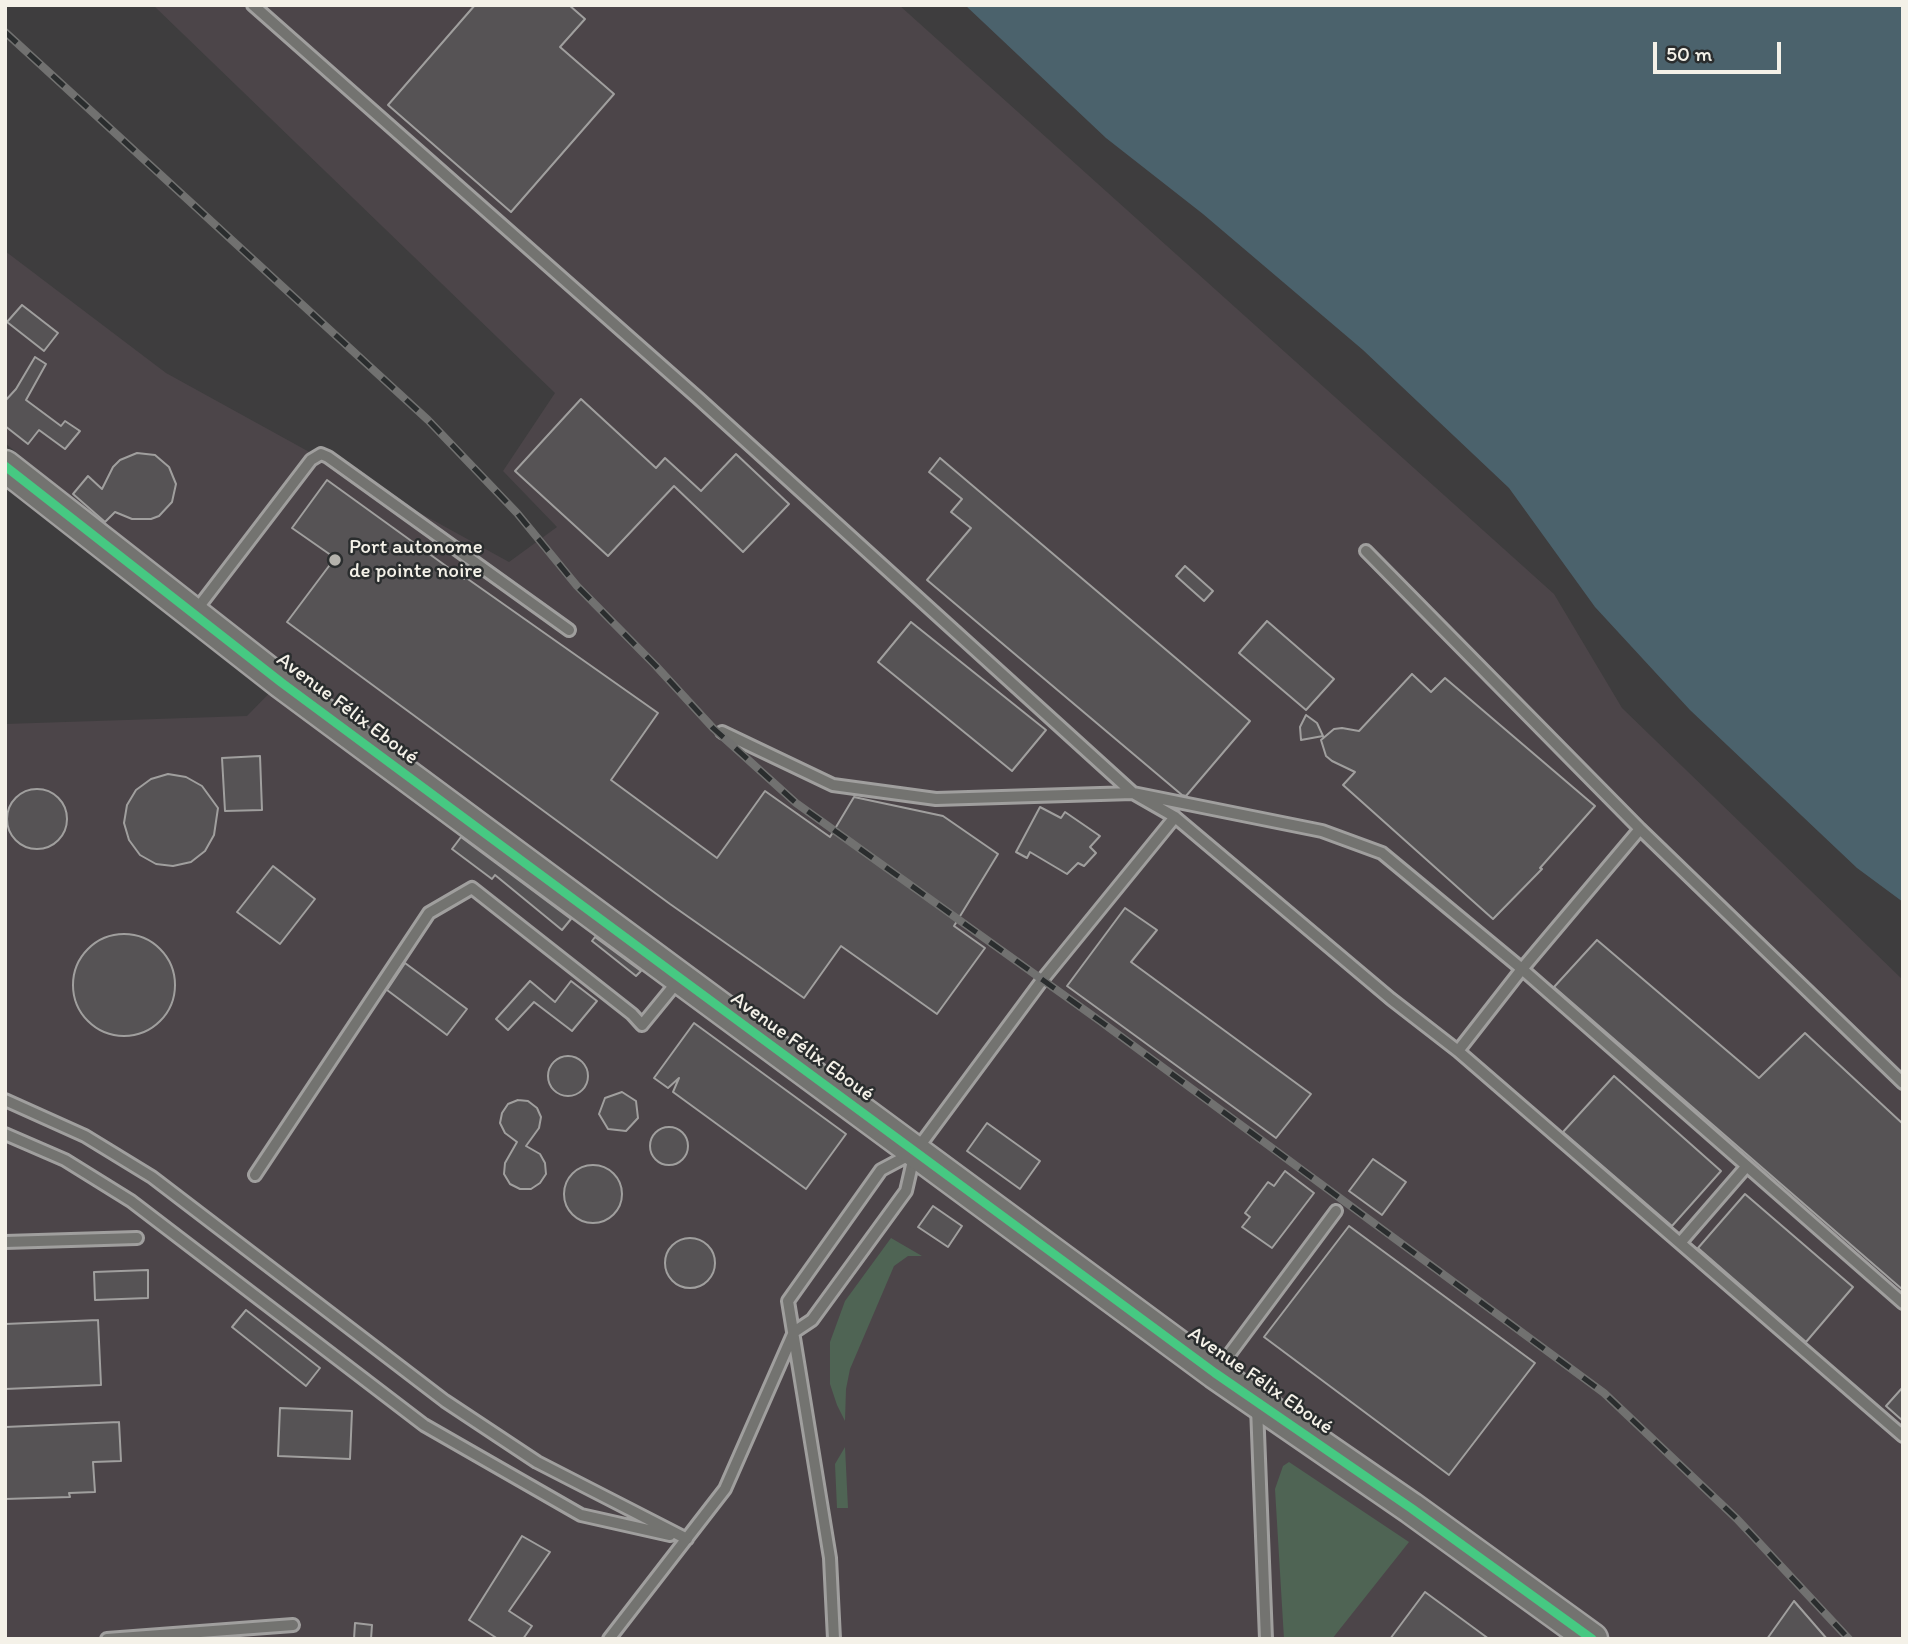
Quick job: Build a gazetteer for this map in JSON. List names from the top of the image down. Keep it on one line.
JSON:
{"streets":{"street":["Avenue Félix Eboué"]},"places":["Port autonome de pointe noire"],"scale_bar":"50 m"}
